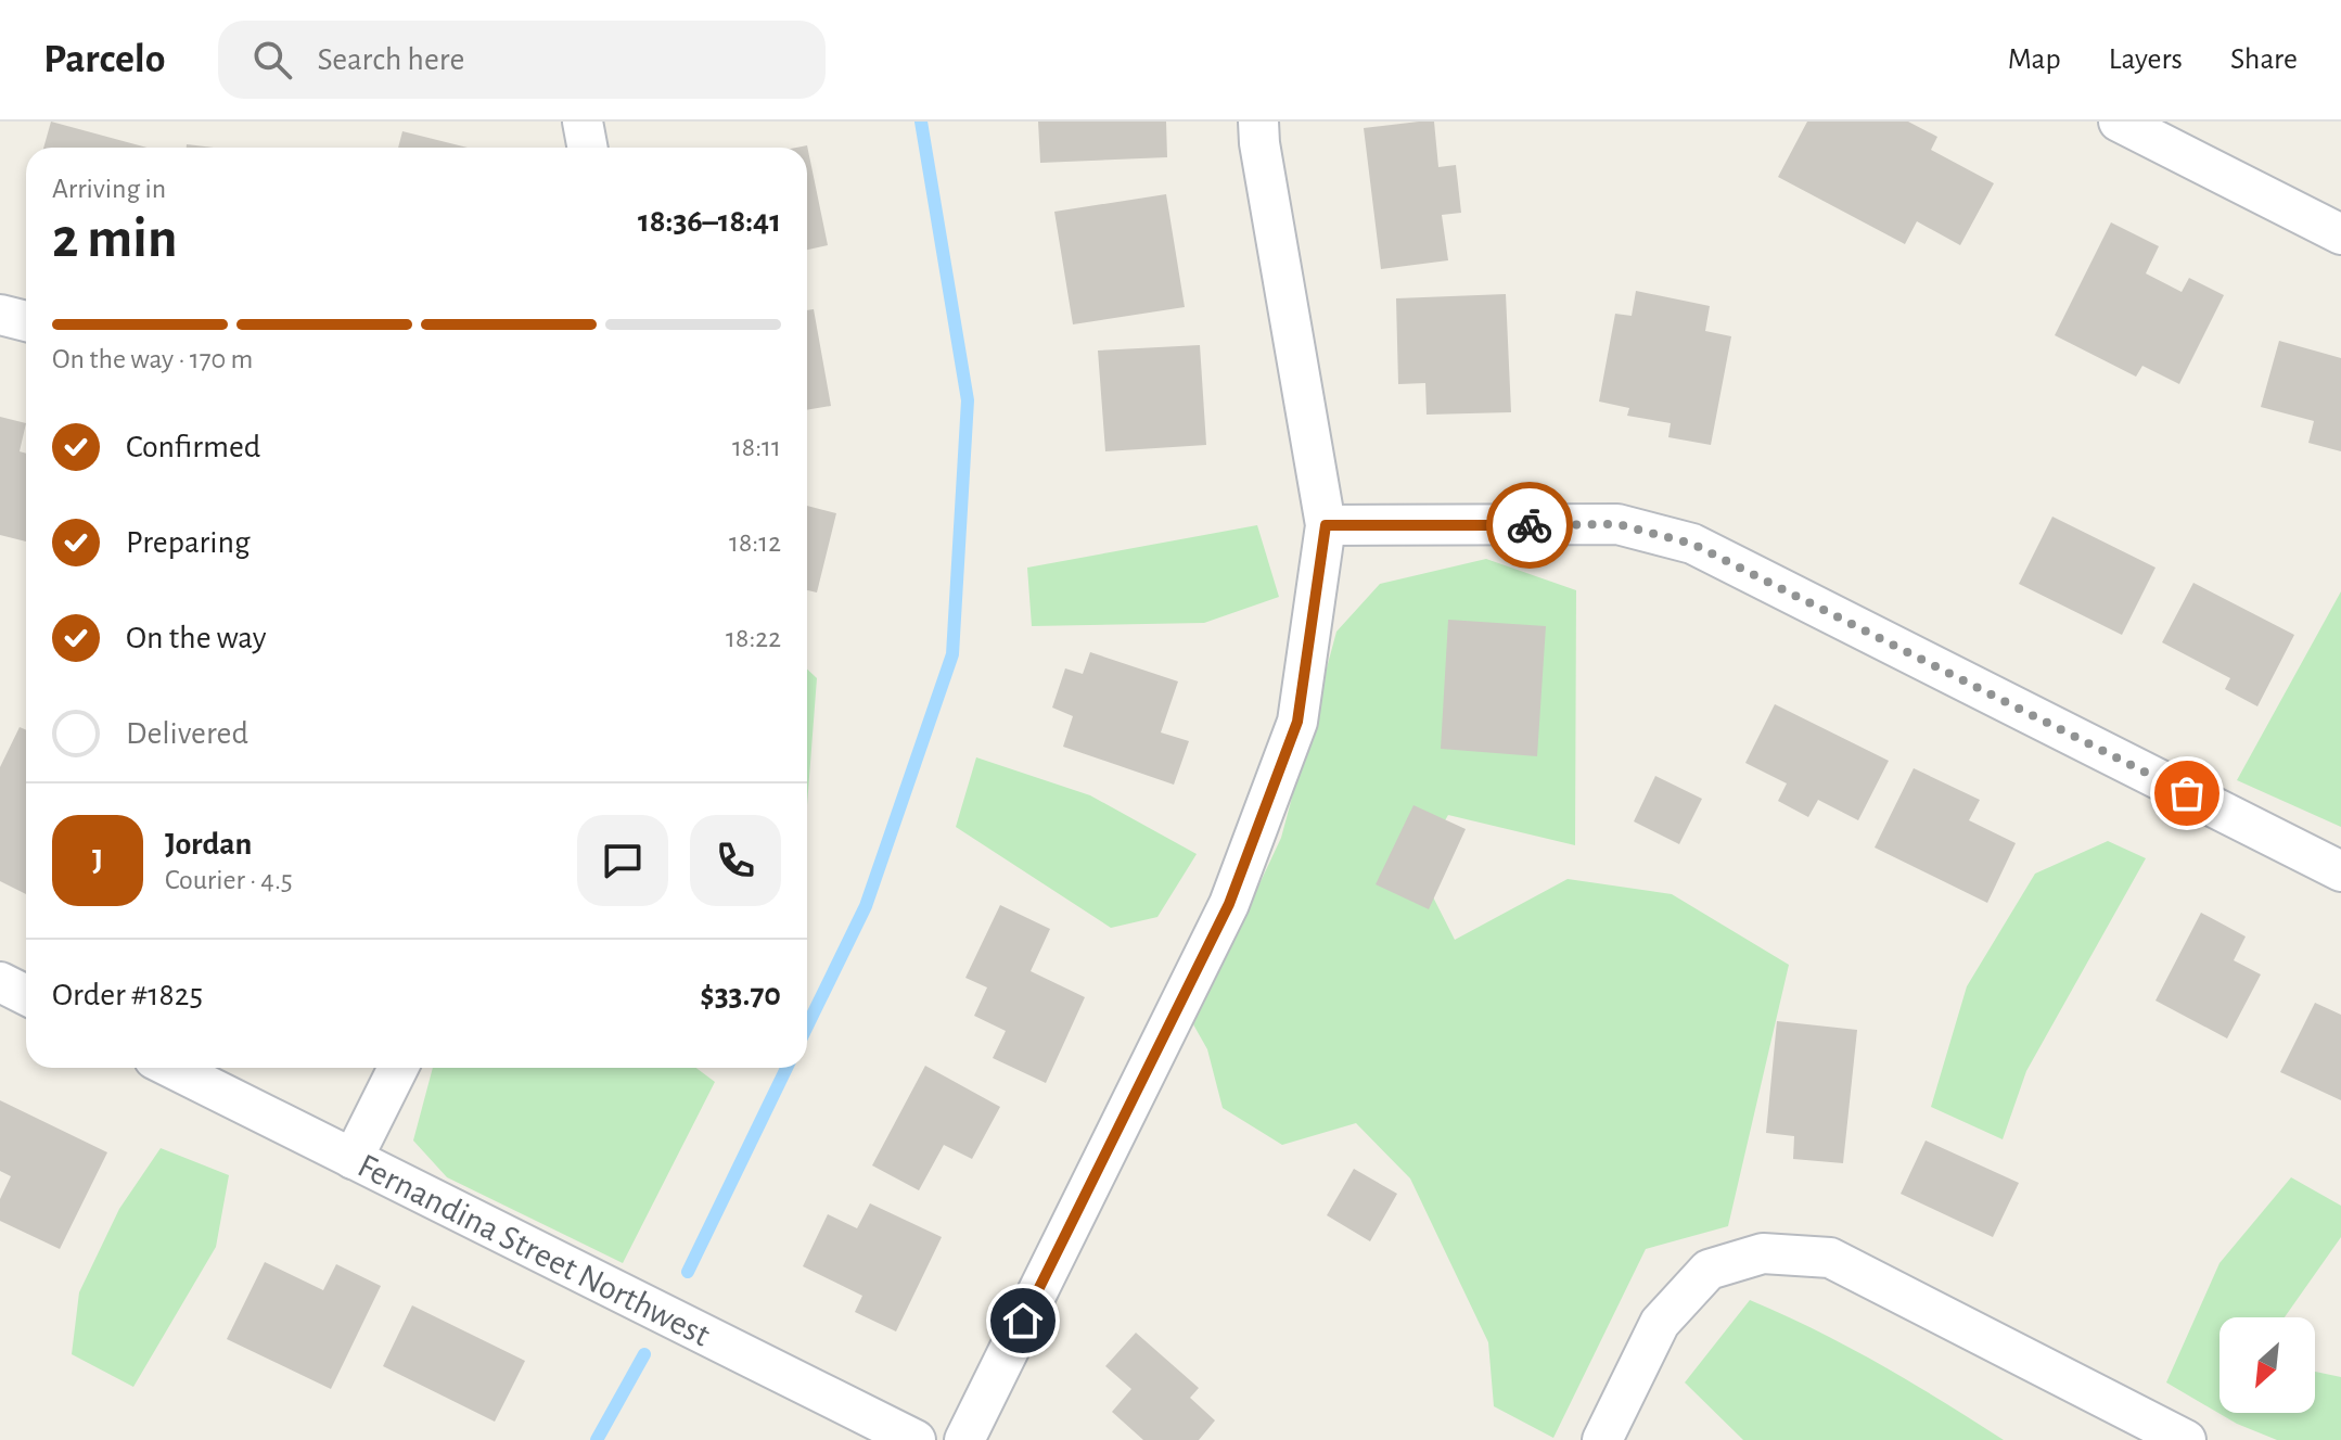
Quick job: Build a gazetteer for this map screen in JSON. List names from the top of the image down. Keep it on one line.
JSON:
{"streets":{"street":["Fernandina Street Northwest"]},"north":"bottom left","page":{"header":"Parcelo","search":"Search here","nav":["Map","Layers","Share"],"heading":["2 min","Arriving in","18:36–18:41"],"panel":["Jordan","Courier · 4.5","Order #1825","$33.70"],"bar":"On the way · 170 m","list":[["Confirmed","18:11"],["Preparing","18:12"],["On the way","18:22"],"Delivered"],"round":"J"}}
